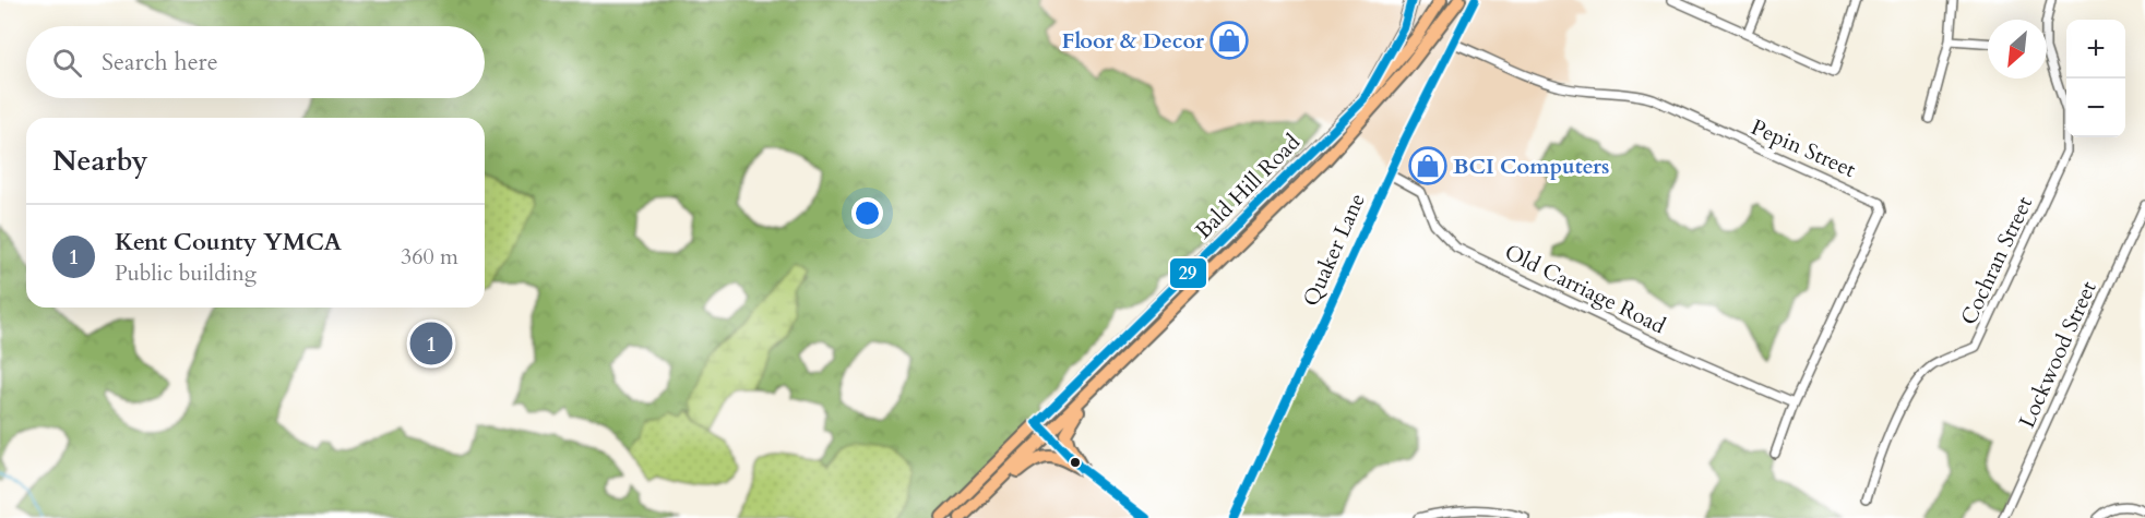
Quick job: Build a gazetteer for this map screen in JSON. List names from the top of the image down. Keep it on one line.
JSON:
{"streets":{"main road":["Bald Hill Road"],"street":["Pepin Street","Quaker Lane","Cochran Street","Old Carriage Road","Lockwood Street"]},"crossings":[["Pepin Street","Quaker Lane"],["Pepin Street","Old Carriage Road"],["Quaker Lane","Old Carriage Road"]],"places":{"shop":["Floor & Decor","BCI Computers"]},"lines":["transit line 29"],"north":"bottom left","page":{"map_buttons":["+","−"],"search":"Search here","heading":"Nearby","list":[{"mark":"1","name":"Kent County YMCA","note":"Public building","value":"360 m"}],"pins":"1"}}
